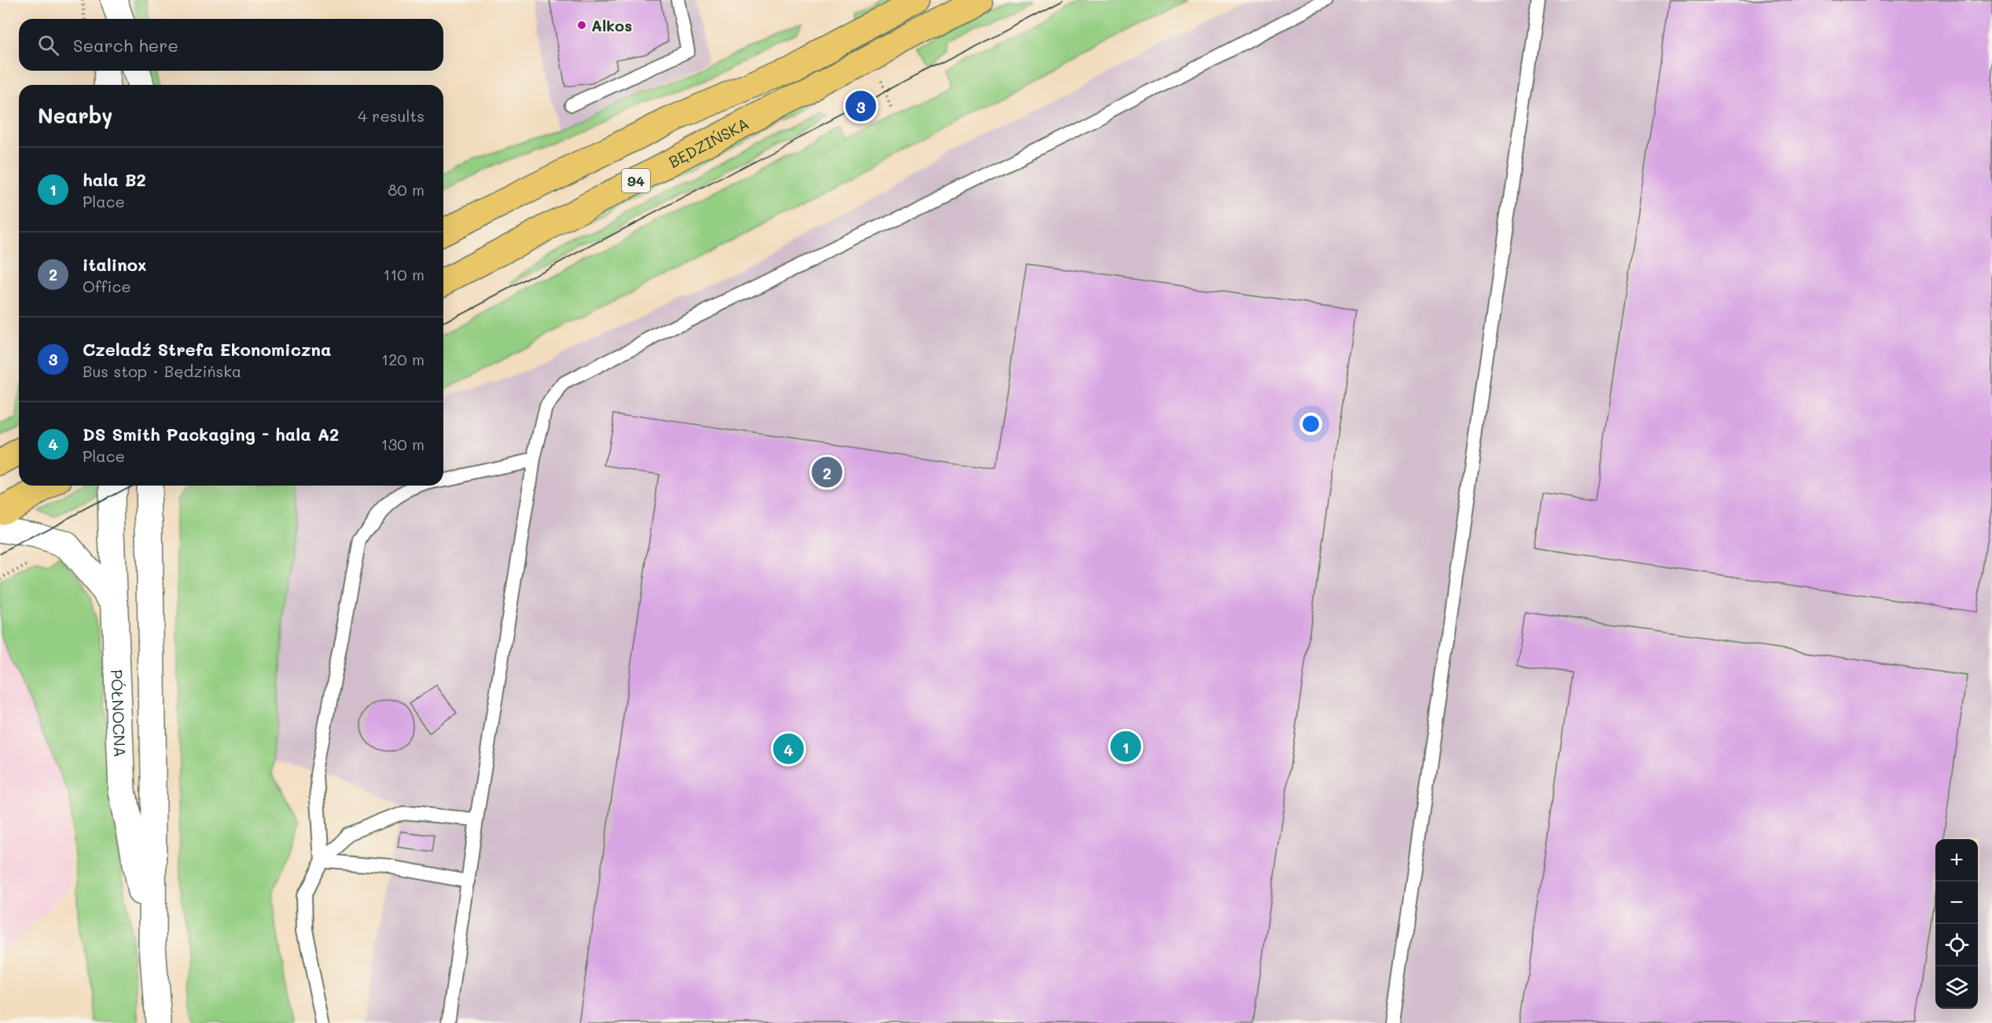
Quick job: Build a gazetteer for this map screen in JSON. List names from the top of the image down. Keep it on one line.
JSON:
{"streets":{"main road":["BĘDZIŃSKA","94"],"street":["PÓŁNOCNA"]},"places":["Alkos"],"page":{"search":"Search here","heading":["Nearby","4 results"],"pins":["3","2","1","4"],"list":[{"mark":"1","name":"hala B2","note":"Place","value":"80 m"},{"mark":"2","name":"italinox","note":"Office","value":"110 m"},{"mark":"3","name":"Czeladź Strefa Ekonomiczna","note":"Bus stop · Będzińska","value":"120 m"},{"mark":"4","name":"DS Smith Packaging - hala A2","note":"Place","value":"130 m"}],"map_buttons":["+","−"]}}
